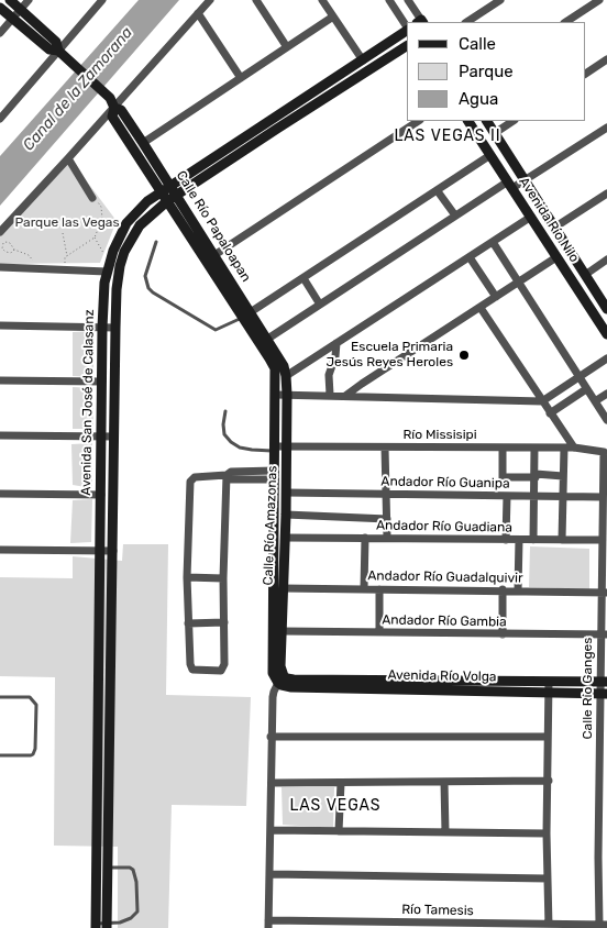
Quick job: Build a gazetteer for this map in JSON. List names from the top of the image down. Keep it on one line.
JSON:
{"streets":{"street":["Avenida Río Nilo","Calle Río Papaloapan","Avenida San José de Calasanz","Río Missisipi","Andador Río Guanipa","Calle Río Amazonas","Andador Río Guadiana","Andador Río Guadalquivir","Andador Río Gambia","Avenida Río Volga","Calle Río Ganges","Río Tamesis"]},"crossings":[["Calle Río Papaloapan","Avenida San José de Calasanz"],["Calle Río Papaloapan","Calle Río Amazonas"],["Río Missisipi","Calle Río Amazonas"],["Río Missisipi","Calle Río Ganges"],["Andador Río Guanipa","Calle Río Amazonas"],["Andador Río Guanipa","Calle Río Ganges"],["Calle Río Amazonas","Andador Río Guadiana"],["Calle Río Amazonas","Andador Río Guadalquivir"],["Calle Río Amazonas","Andador Río Gambia"],["Calle Río Amazonas","Avenida Río Volga"],["Calle Río Amazonas","Río Tamesis"],["Andador Río Guadiana","Calle Río Ganges"],["Andador Río Guadalquivir","Calle Río Ganges"],["Andador Río Gambia","Calle Río Ganges"],["Avenida Río Volga","Calle Río Ganges"],["Calle Río Ganges","Río Tamesis"]],"districts":["LAS VEGAS II","LAS VEGAS"],"water":["Canal de la Zamorana"],"parks":["Parque las Vegas"],"places":["Escuela Primaria Jesús Reyes Heroles"],"legend":["Calle","Parque","Agua"]}
